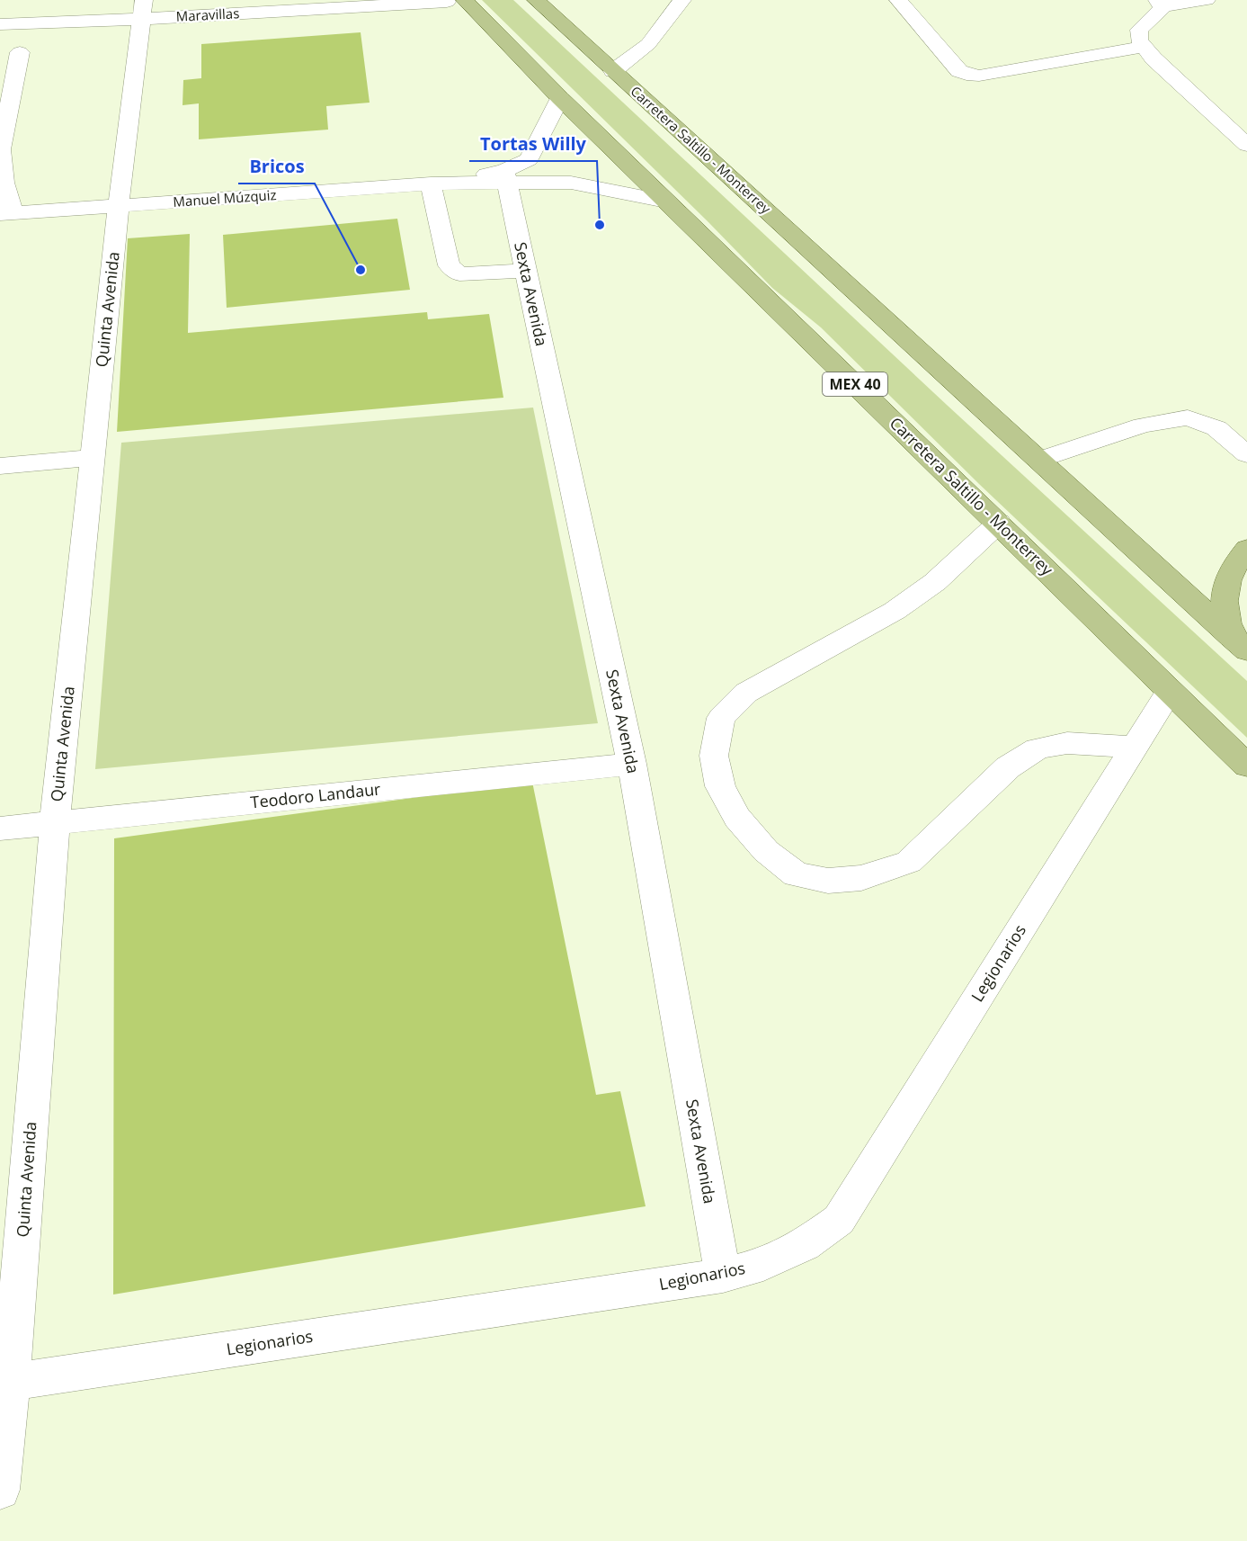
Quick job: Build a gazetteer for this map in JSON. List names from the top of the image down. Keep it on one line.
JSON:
{"streets":{"main road":["Carretera Saltillo - Monterrey","MEX 40"],"street":["Maravillas","Manuel Múzquiz","Sexta Avenida","Quinta Avenida","Teodoro Landaur","Legionarios"]},"crossings":[["Maravillas","Carretera Saltillo - Monterrey"],["Maravillas","Quinta Avenida"],["Carretera Saltillo - Monterrey","Manuel Múzquiz"],["Carretera Saltillo - Monterrey","Legionarios"],["Manuel Múzquiz","Sexta Avenida"],["Manuel Múzquiz","Quinta Avenida"],["Sexta Avenida","Teodoro Landaur"],["Sexta Avenida","Legionarios"],["Quinta Avenida","Teodoro Landaur"],["Quinta Avenida","Legionarios"]],"places":["Tortas Willy","Bricos"]}
